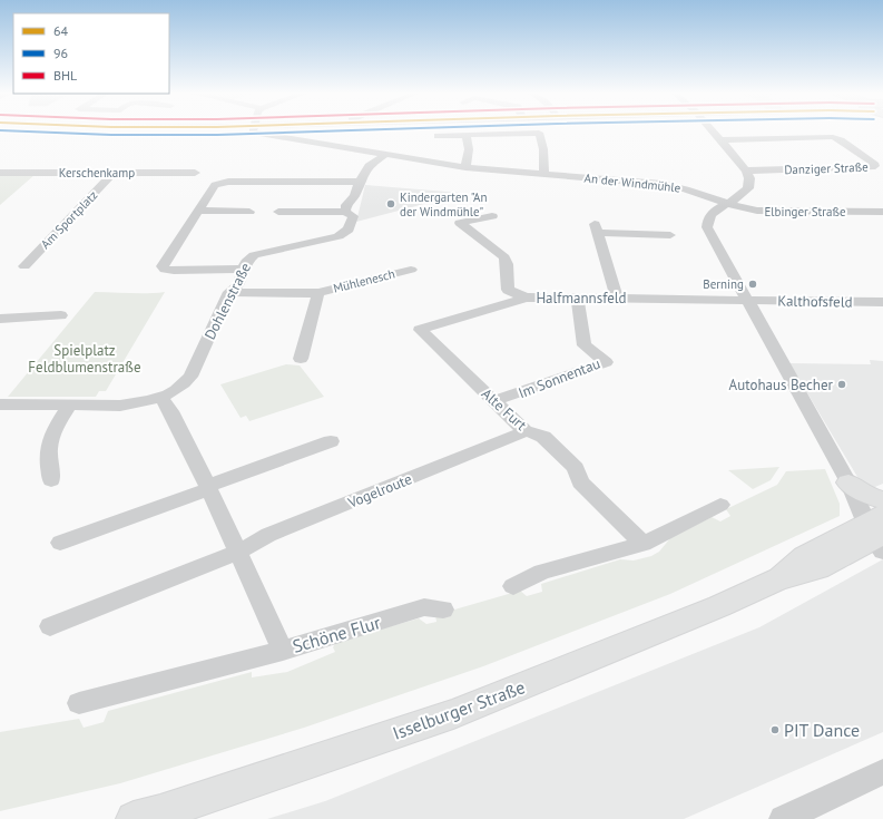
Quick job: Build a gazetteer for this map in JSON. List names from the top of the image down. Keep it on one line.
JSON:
{"streets":{"main road":["Isselburger Straße"],"street":["Danziger Straße","Kerschenkamp","An der Windmühle","Elbinger Straße","Am Sportplatz","Mühlenesch","Halfmannsfeld","Dohlenstraße","Kalthofsfeld","Im Sonnentau","Alte Furt","Vogelroute","Schöne Flur"]},"crossings":[["Kerschenkamp","Am Sportplatz"],["An der Windmühle","Elbinger Straße"],["Mühlenesch","Dohlenstraße"],["Halfmannsfeld","Kalthofsfeld"],["Halfmannsfeld","Im Sonnentau"],["Halfmannsfeld","Alte Furt"],["Dohlenstraße","Schöne Flur"],["Im Sonnentau","Alte Furt"],["Alte Furt","Vogelroute"],["Vogelroute","Schöne Flur"]],"parks":["Spielplatz Feldblumenstraße"],"places":["Kindergarten \"An der Windmühle\"","Berning","Autohaus Becher","PIT Dance"],"lines":["transit line 96"],"legend":["64","96","BHL"]}
